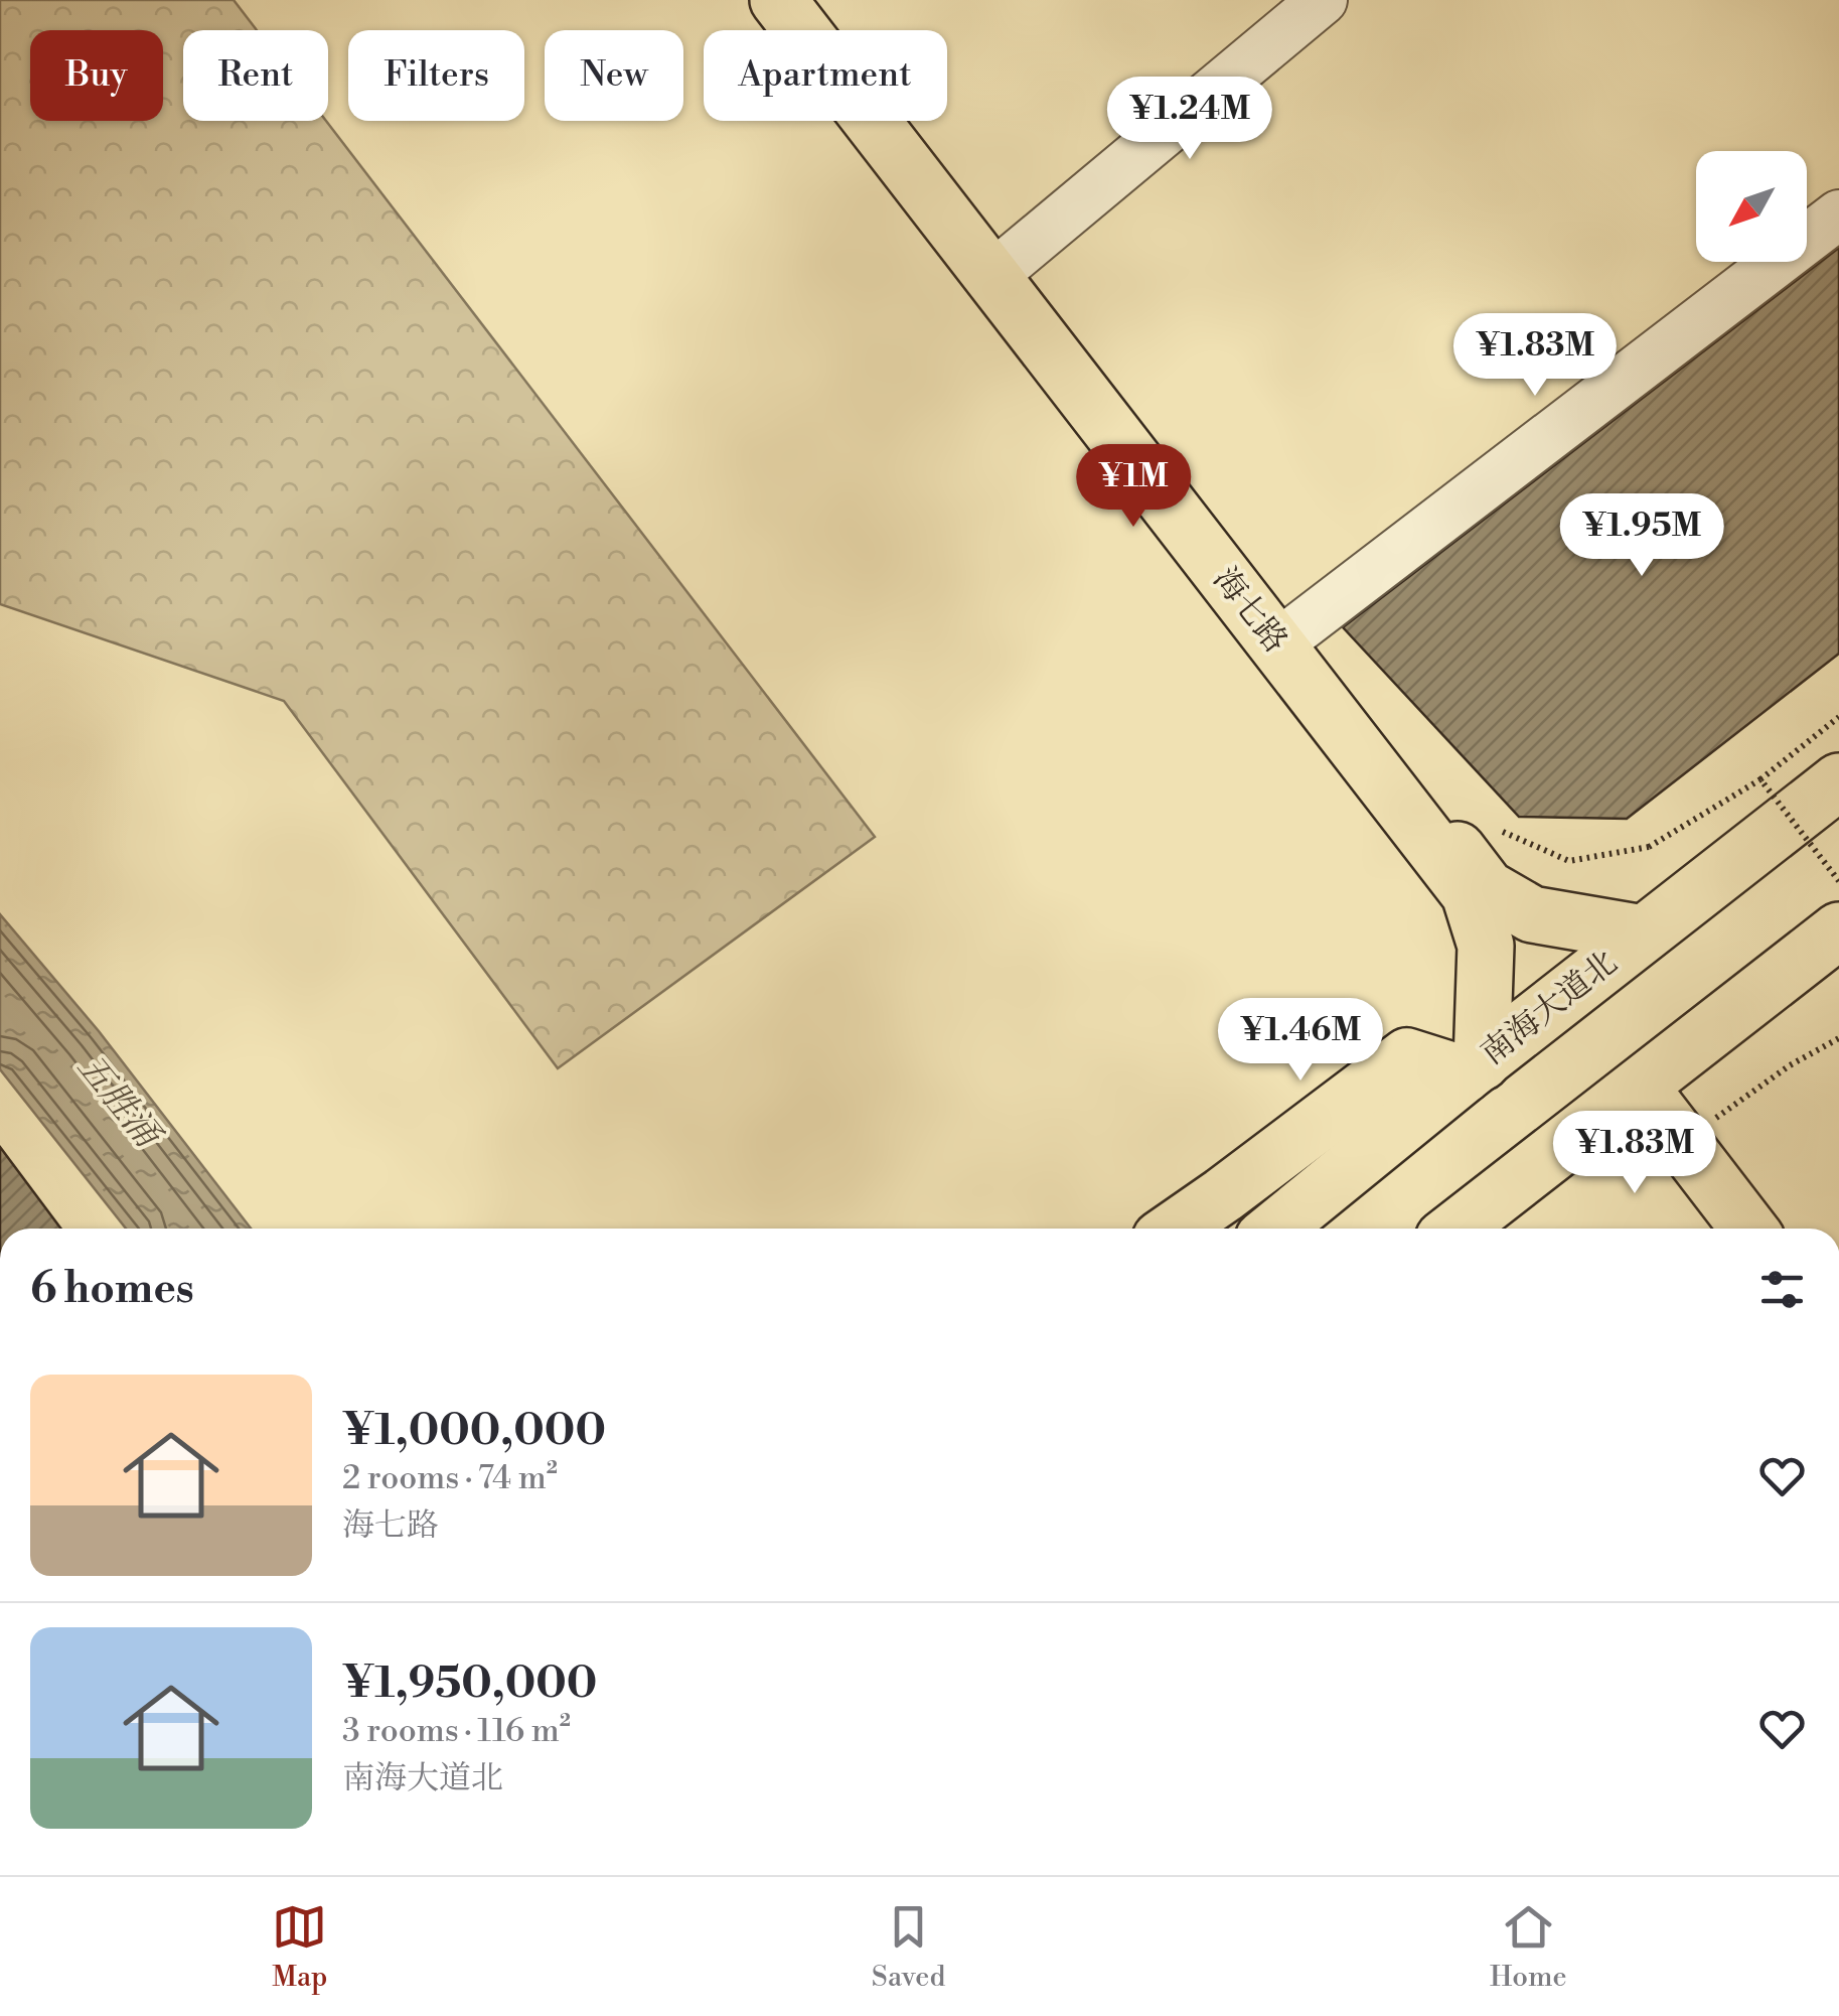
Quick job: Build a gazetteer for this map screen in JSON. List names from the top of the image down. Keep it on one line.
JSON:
{"streets":{"main road":["海七路","南海大道北"]},"crossings":[["海七路","南海大道北"]],"water":["五胜涌"],"north":"bottom left","page":{"chip":["Buy","Rent","Filters","New","Apartment"],"price":["¥1.24M","¥1.83M","¥1M","¥1.95M","¥1.46M","¥1.83M"],"heading":"6 homes","list":[{"name":"¥1,000,000","note":"2 rooms · 74 m² · 海七路"},{"name":"¥1,950,000","note":"3 rooms · 116 m² · 南海大道北"}],"tabs":["Map","Saved","Home"]}}
